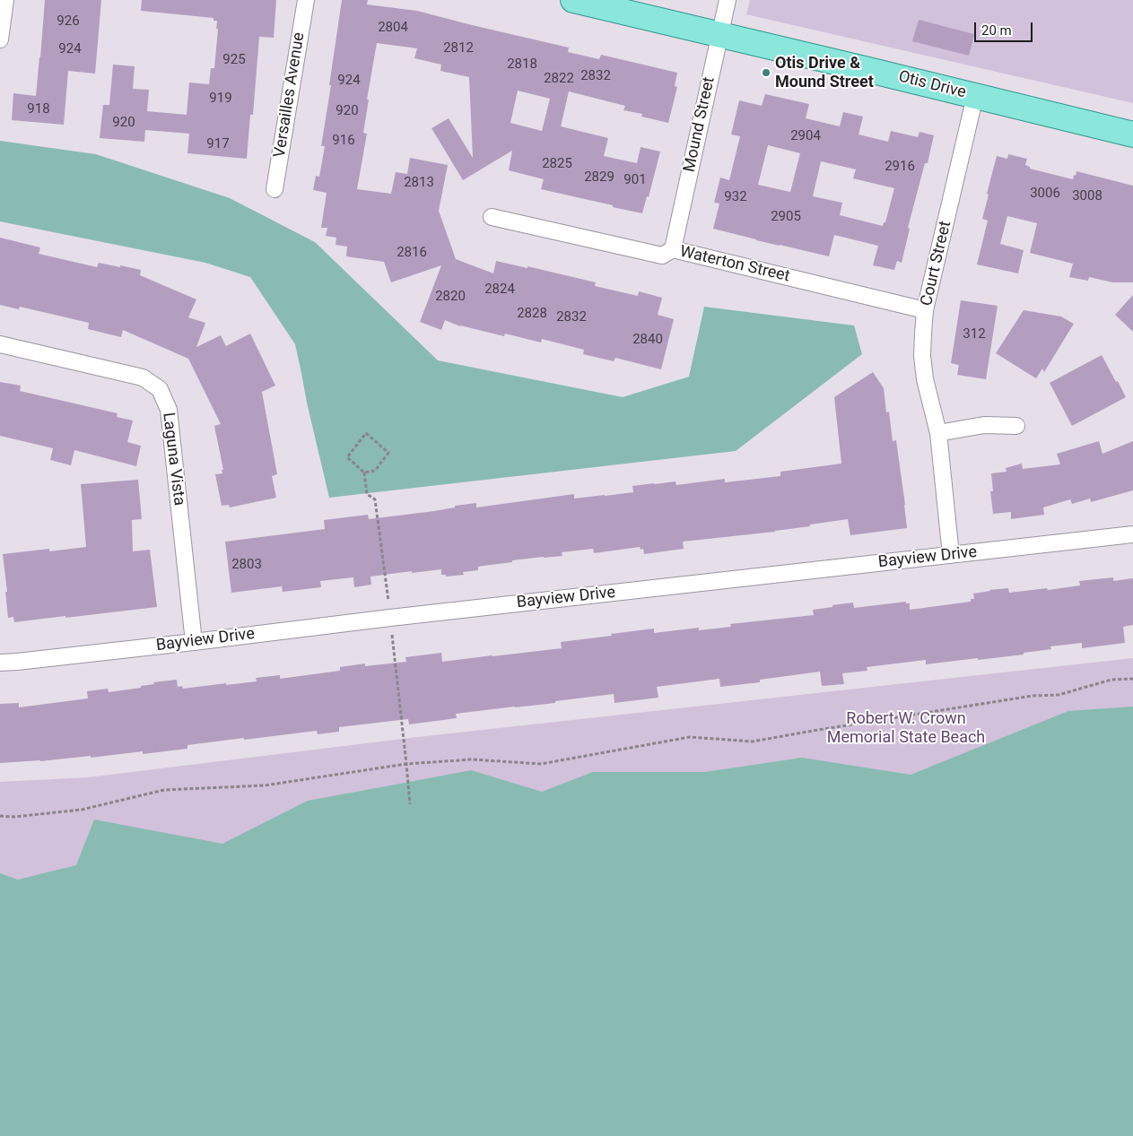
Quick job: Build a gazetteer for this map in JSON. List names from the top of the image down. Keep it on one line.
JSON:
{"streets":{"main road":["Otis Drive"],"street":["Versailles Avenue","Mound Street","Court Street","Waterton Street","Laguna Vista","Bayview Drive"]},"crossings":[["Otis Drive","Mound Street"],["Otis Drive","Court Street"],["Mound Street","Waterton Street"],["Court Street","Waterton Street"],["Court Street","Bayview Drive"],["Laguna Vista","Bayview Drive"]],"parks":["Robert W. Crown Memorial State Beach"],"places":["Otis Drive & Mound Street"],"house_numbers":["926","2804","2812","924","925","2818","2832","2822","924","919","918","920","920","2904","916","917","2825","2916","2829","901","2813","3006","3008","932","2905","2816","2824","2820","2828","2832","312","2840","2803"],"scale_bar":"20 m"}
